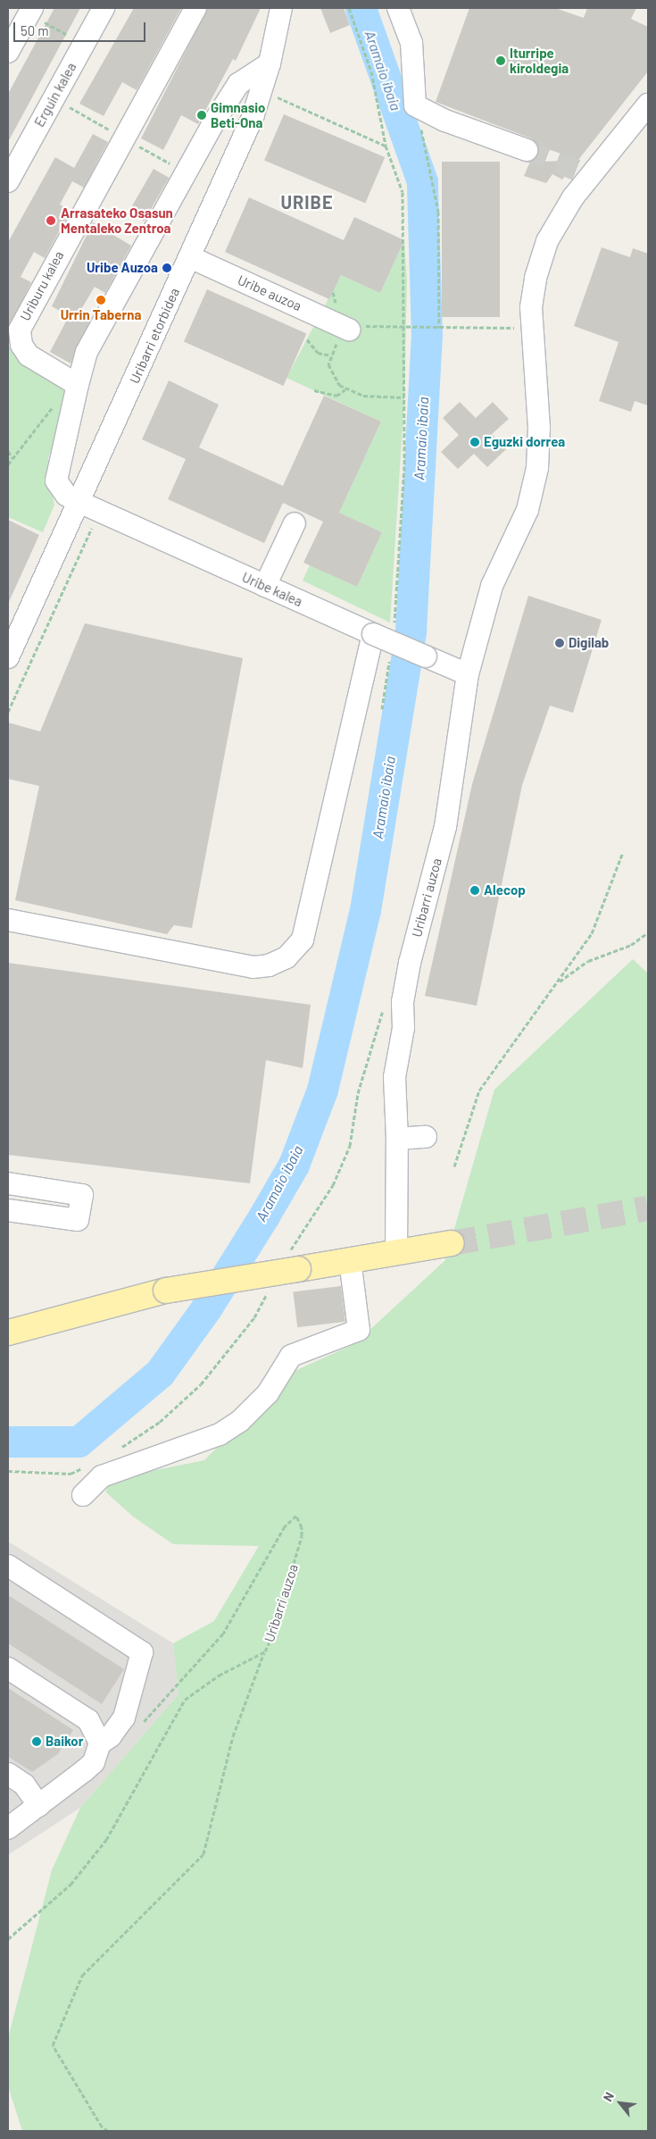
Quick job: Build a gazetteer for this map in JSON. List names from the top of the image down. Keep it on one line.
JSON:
{"streets":{"street":["Erguin kalea","Uriburu kalea","Uribe auzoa","Uribarri etorbidea","Uribe kalea","Uribarri auzoa"]},"crossings":[["Uribe auzoa","Uribarri etorbidea"],["Uribarri etorbidea","Uribe kalea"],["Uribe kalea","Uribarri auzoa"]],"districts":["URIBE"],"water":["Aramaio ibaia"],"places":["Iturripe kiroldegia","Gimnasio Beti-Ona","Arrasateko Osasun Mentaleko Zentroa","Uribe Auzoa","Urrin Taberna","Eguzki dorrea","Digilab","Alecop","Baikor"],"scale_bar":"50 m","north":"top left"}
